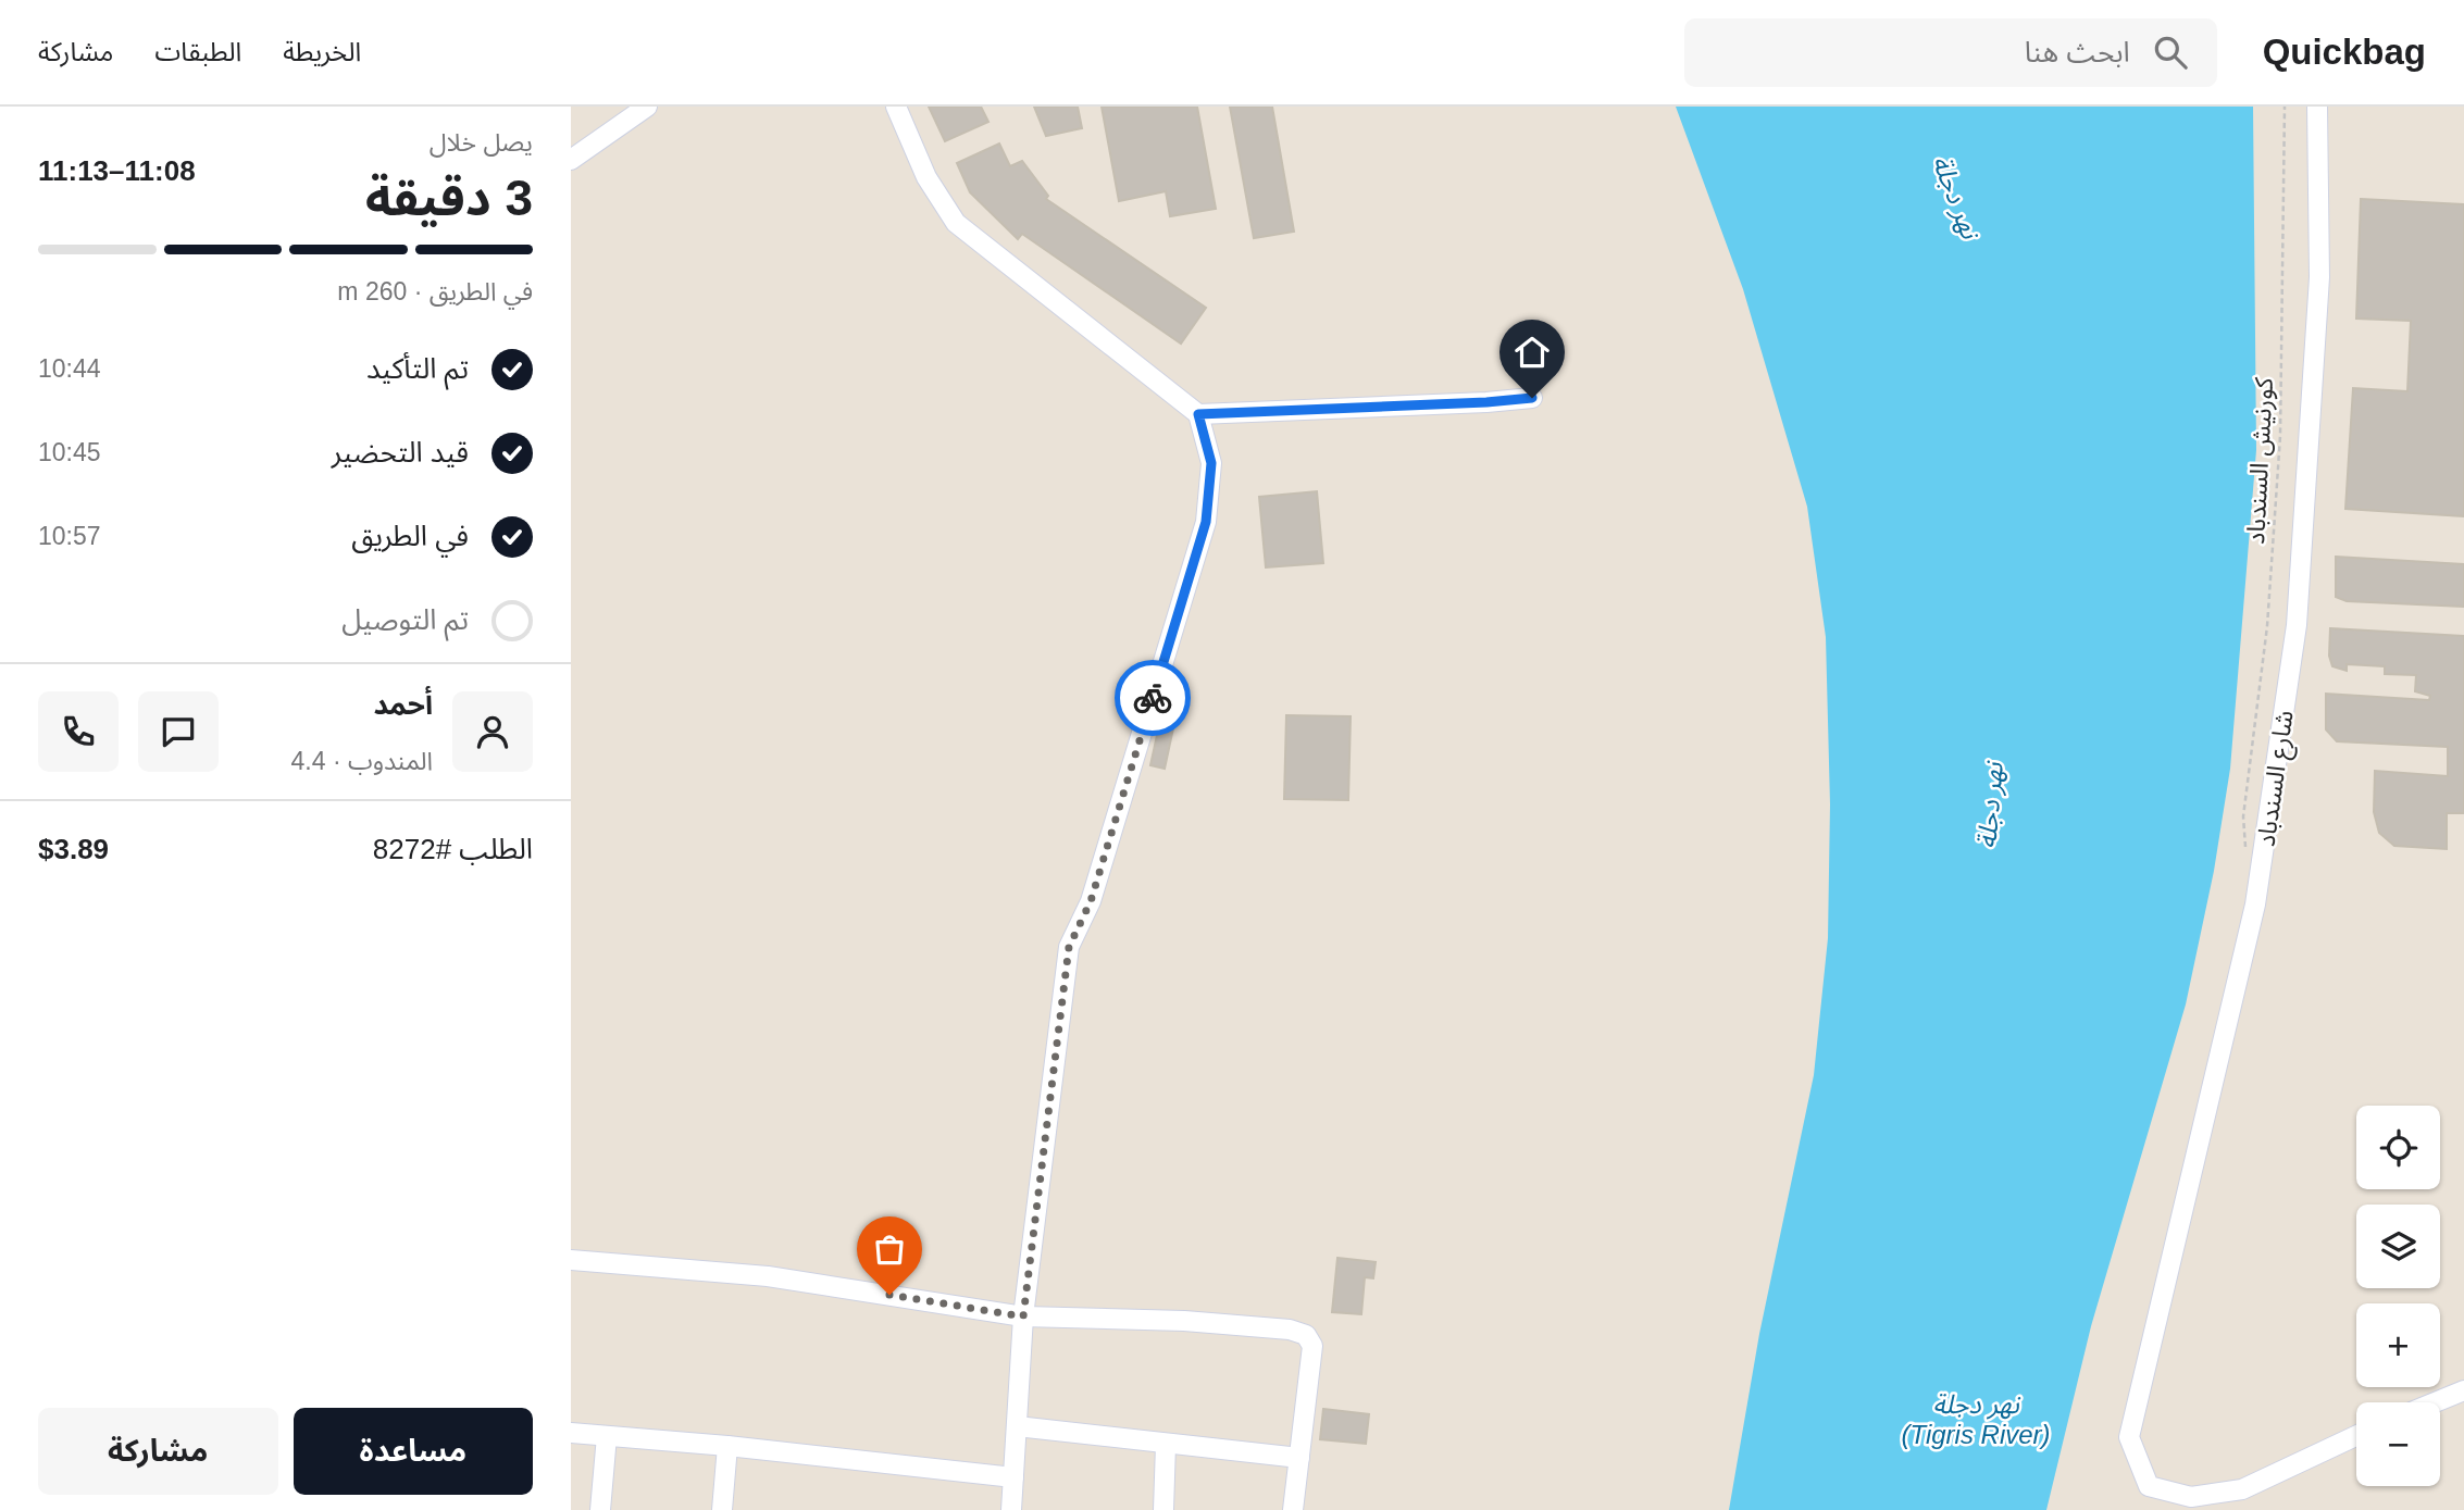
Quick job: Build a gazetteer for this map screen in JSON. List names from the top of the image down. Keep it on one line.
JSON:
{"streets":{"street":["شارع السندباد"],"path":["كورنيش السندباد"]},"water":["نهر دجلة","نهر دجلة (Tigris River)"],"page":{"header":"Quickbag","search":"ابحث هنا","nav":["الخريطة","الطبقات","مشاركة"],"heading":["3 دقيقة","يصل خلال","11:08–11:13"],"panel":["أحمد","المندوب · 4.4","الطلب #8272","$3.89"],"bar":"في الطريق · 260 m","list":[["تم التأكيد","10:44"],["قيد التحضير","10:45"],["في الطريق","10:57"],"تم التوصيل"],"map_buttons":["+","−"],"buttons":["مساعدة","مشاركة"]}}
